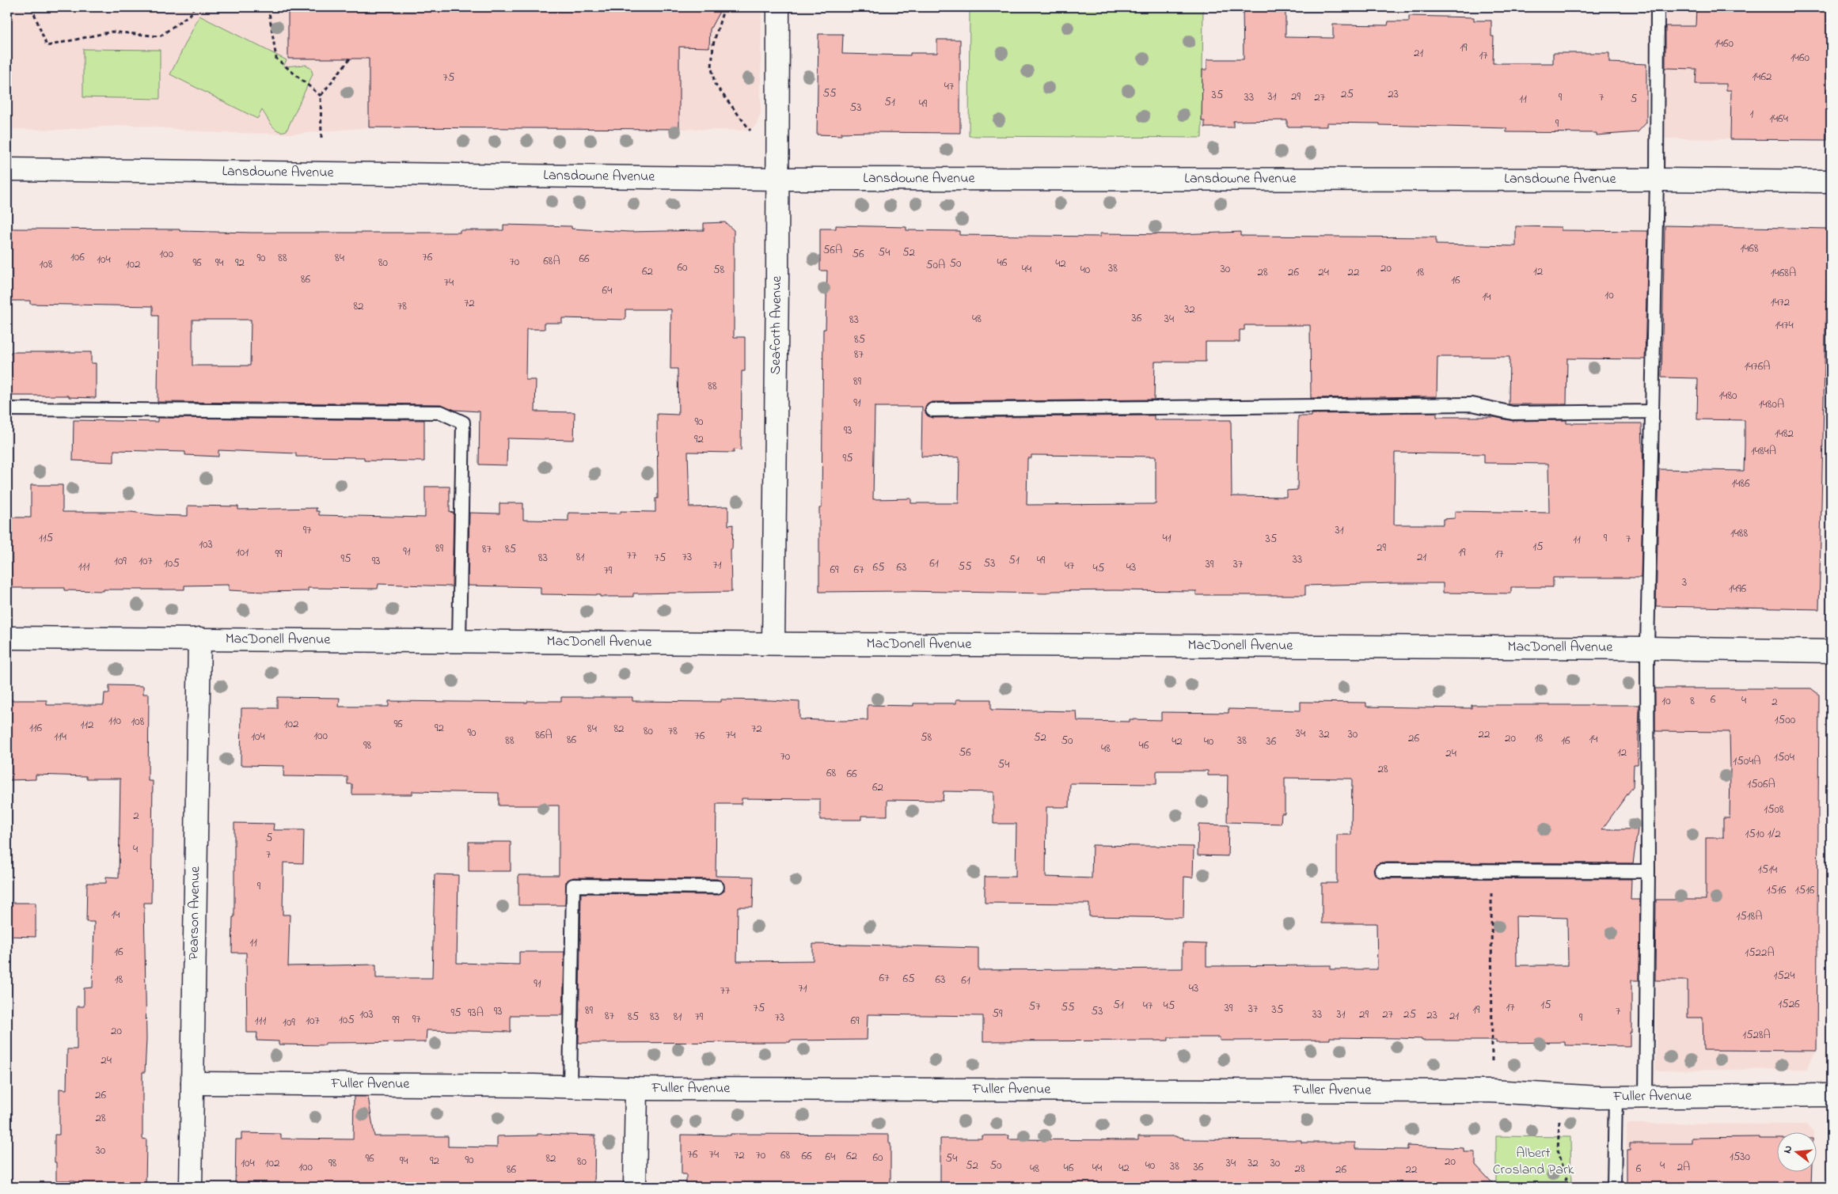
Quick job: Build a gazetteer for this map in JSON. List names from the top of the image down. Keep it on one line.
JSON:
{"streets":{"street":["Lansdowne Avenue","Seaforth Avenue","MacDonell Avenue","Pearson Avenue","Fuller Avenue"]},"crossings":[["Lansdowne Avenue","Seaforth Avenue"],["Seaforth Avenue","MacDonell Avenue"],["MacDonell Avenue","Pearson Avenue"],["Pearson Avenue","Fuller Avenue"]],"parks":["Albert Crosland Park"],"house_numbers":["1460","19","21","17","1460","1462","75","47","55","25","23","35","31","29","33","27","9","7","11","5","51","49","53","1","1464","9","1468","56A","54","52","100","56","106","76","90","88","84","66","104","68A","70","96","94","92","80","46","50","42","108","102","50A","60","38","20","44","30","58","40","62","12","28","26","24","22","18","1468A","86","16","74","64","10","14","1472","72","82","78","32","36","48","34","83","1474","85","87","1476A","89","88","1480","91","1480A","90","93","1482","92","1484A","95","1486","97","31","1488","115","41","9","35","7","11","103","15","29","89","87","85","91","101","19","99","17","77","81","73","21","83","75","95","33","51","49","109","107","93","105","61","53","39","37","71","47","111","55","65","63","43","45","69","67","79","3","1496","6","4","10","8","2","1500","110","108","102","96","112","116","92","84","82","72","80","78","90","34","32","30","22","86A","74","100","76","114","104","58","52","26","20","18","14","86","88","50","38","16","42","40","36","98","46","48","56","12","24","70","1504","1504A","54","28","68","66","1506A","62","1508","2","1510 1/2","5","4","7","1514","9","1516","1516","14","1518A","11","16","1522A","1524","67","65","18","63","61","91","71","43","77","1526","51","15","47","45","57","55","17","75","39","37","35","19","89","93","53","7","95","93A","59","103","33","31","29","27","25","23","87","21","85","83","81","79","73","9","97","105","99","111","107","69","109","20","1528A","24","26","28","30","76","74","72","70","68","66","62","64","1530","60","96","82","54","90","94","92","80","20","104","102","98","34","32","30","52","50","40","4","38","100","36","2A","46","44","42","48","28","6","86","26","22"],"north":"left"}
